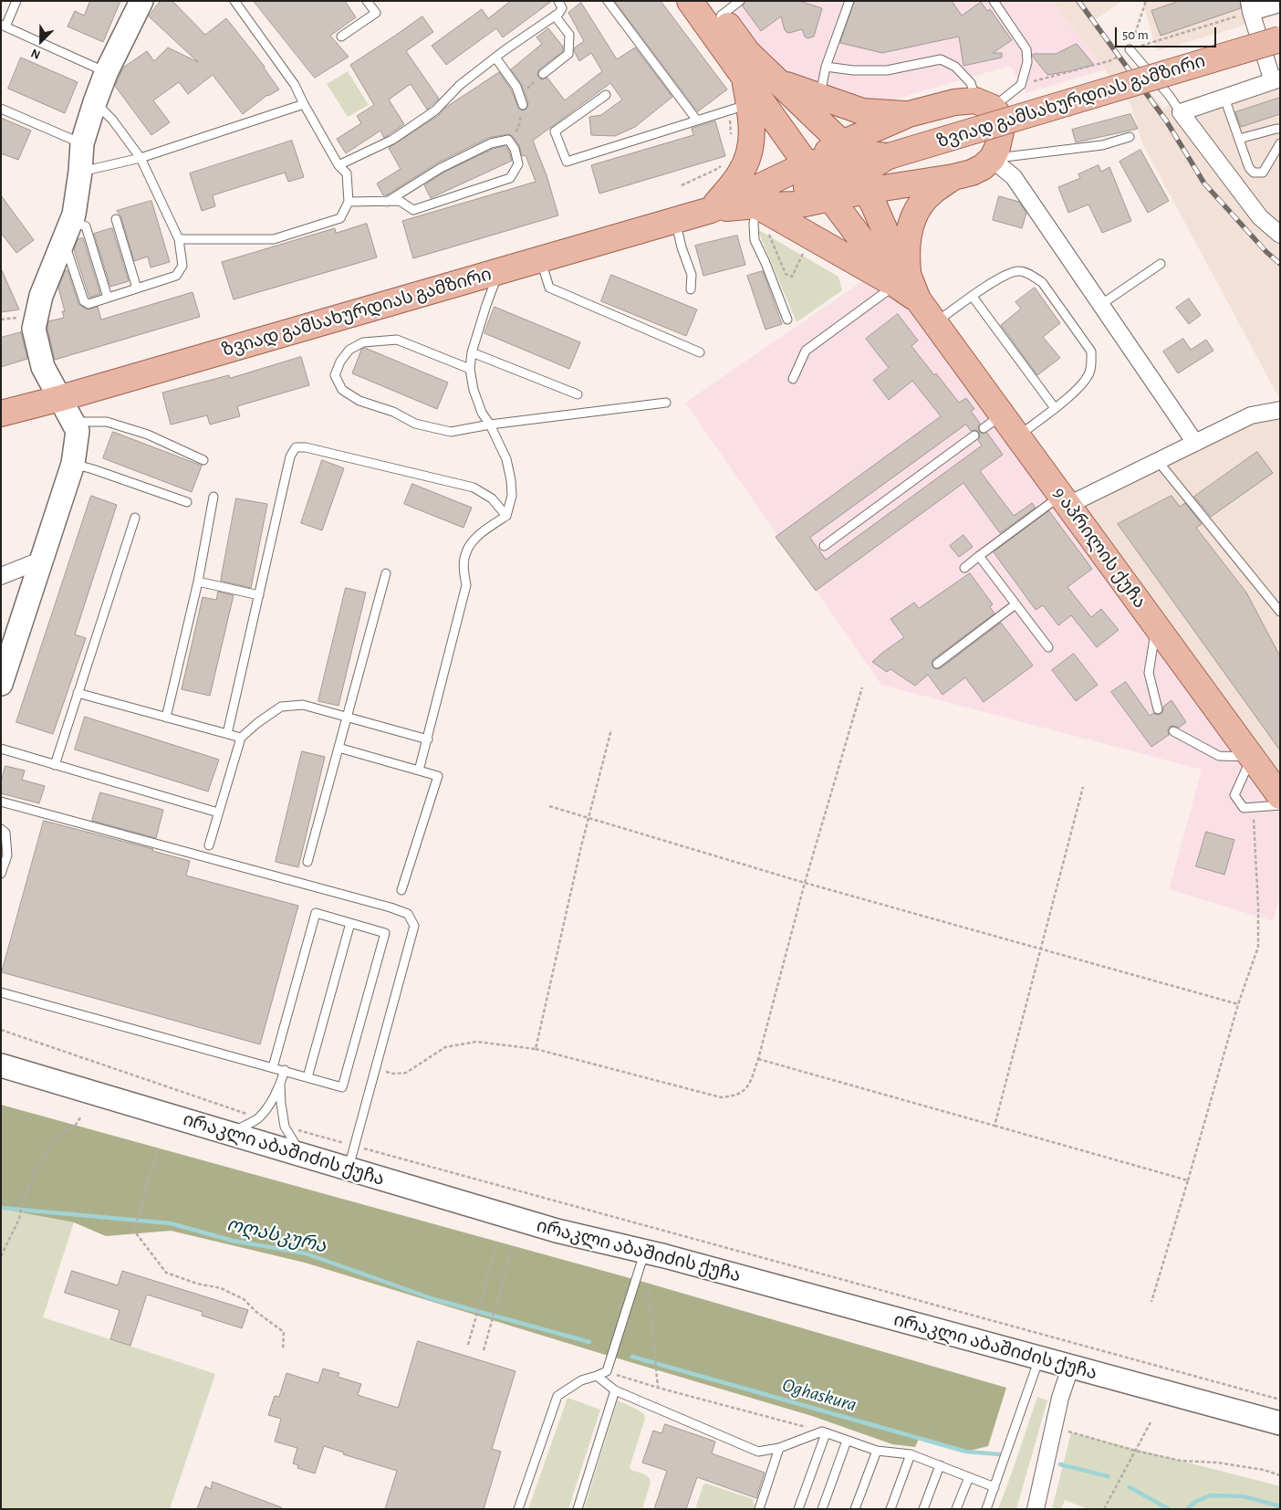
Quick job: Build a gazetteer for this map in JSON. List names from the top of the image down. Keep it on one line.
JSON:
{"streets":{"main road":["ზვიად გამსახურდიას გამზირი","9 აპრილის ქუჩა","ირაკლი აბაშიძის ქუჩა"]},"water":["ოღასკურა","Oghaskura"],"scale_bar":"50 m","north":"bottom left"}
